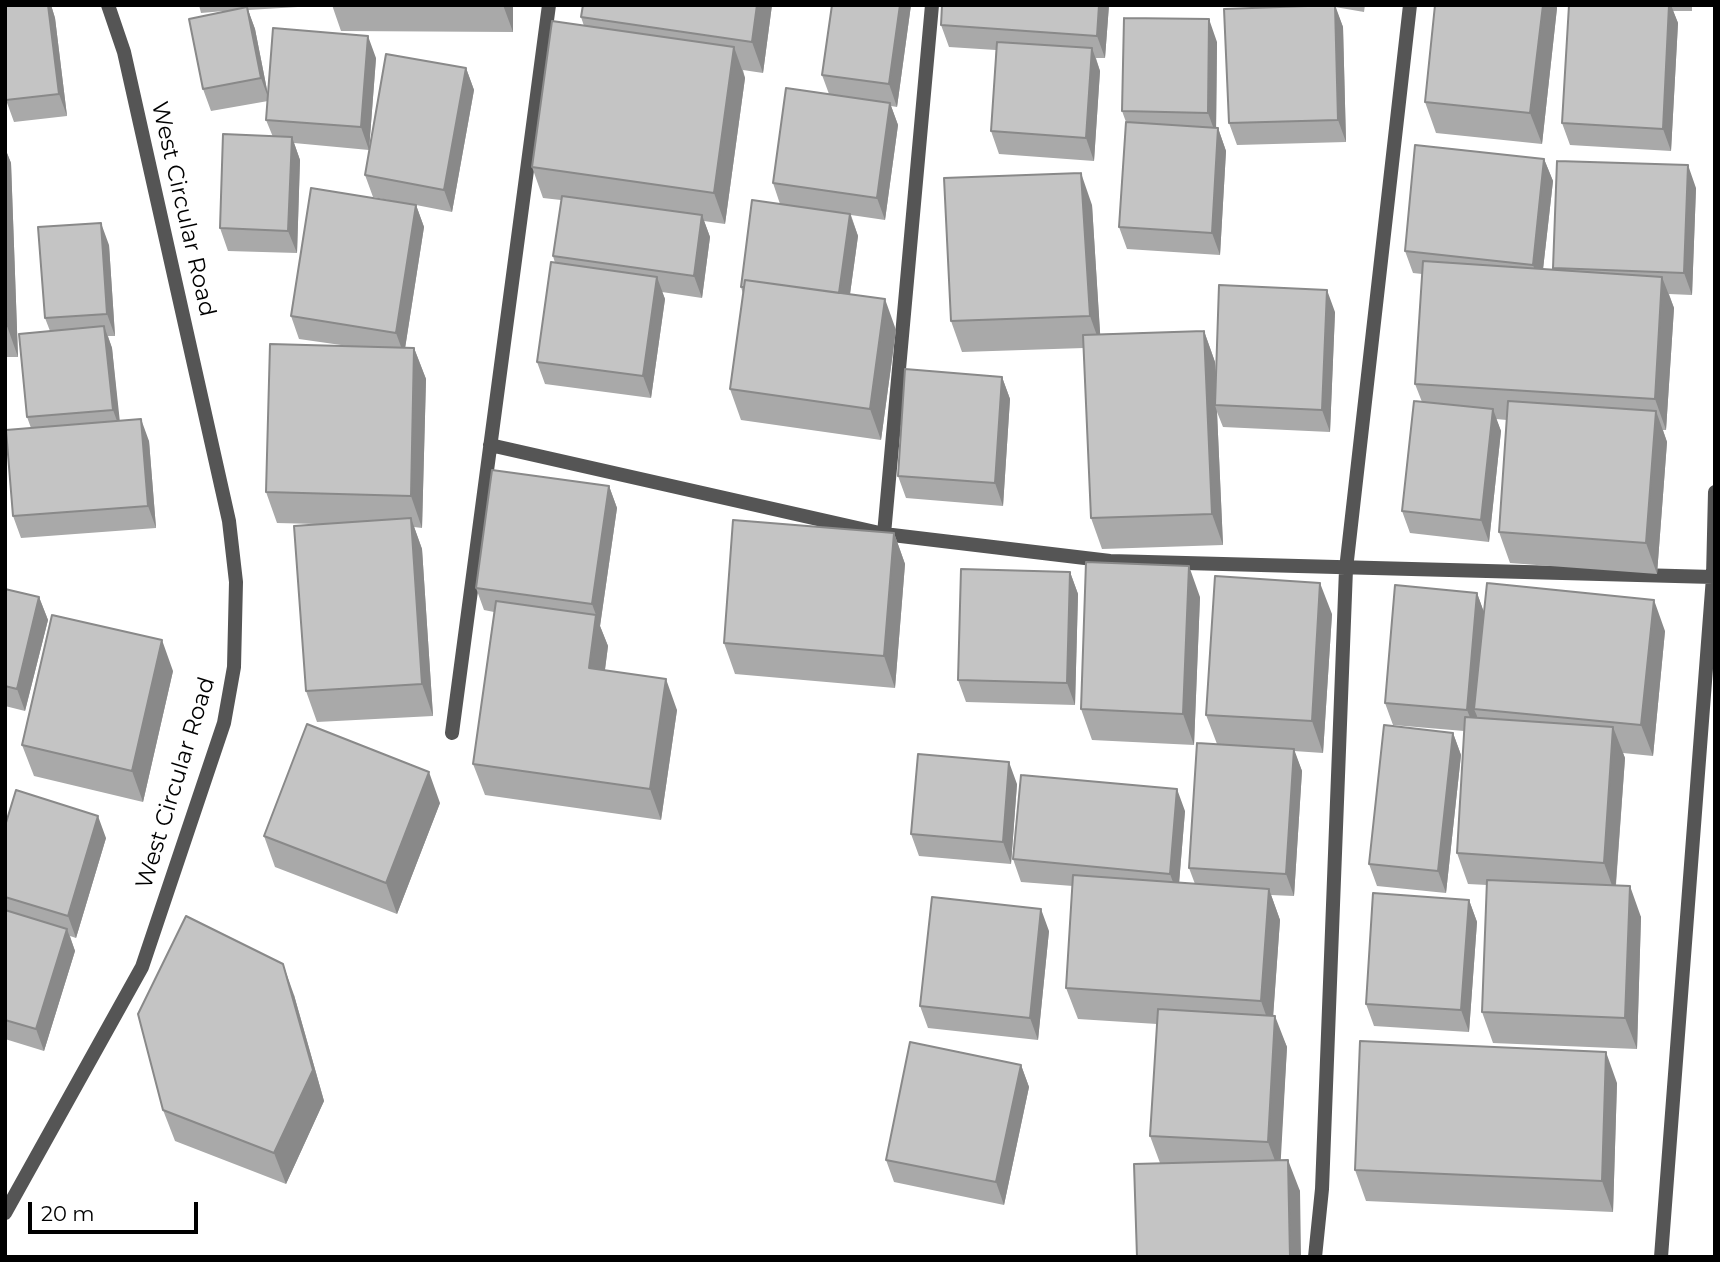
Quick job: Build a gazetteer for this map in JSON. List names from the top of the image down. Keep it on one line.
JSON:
{"streets":{"street":["West Circular Road"]},"scale_bar":"20 m"}
